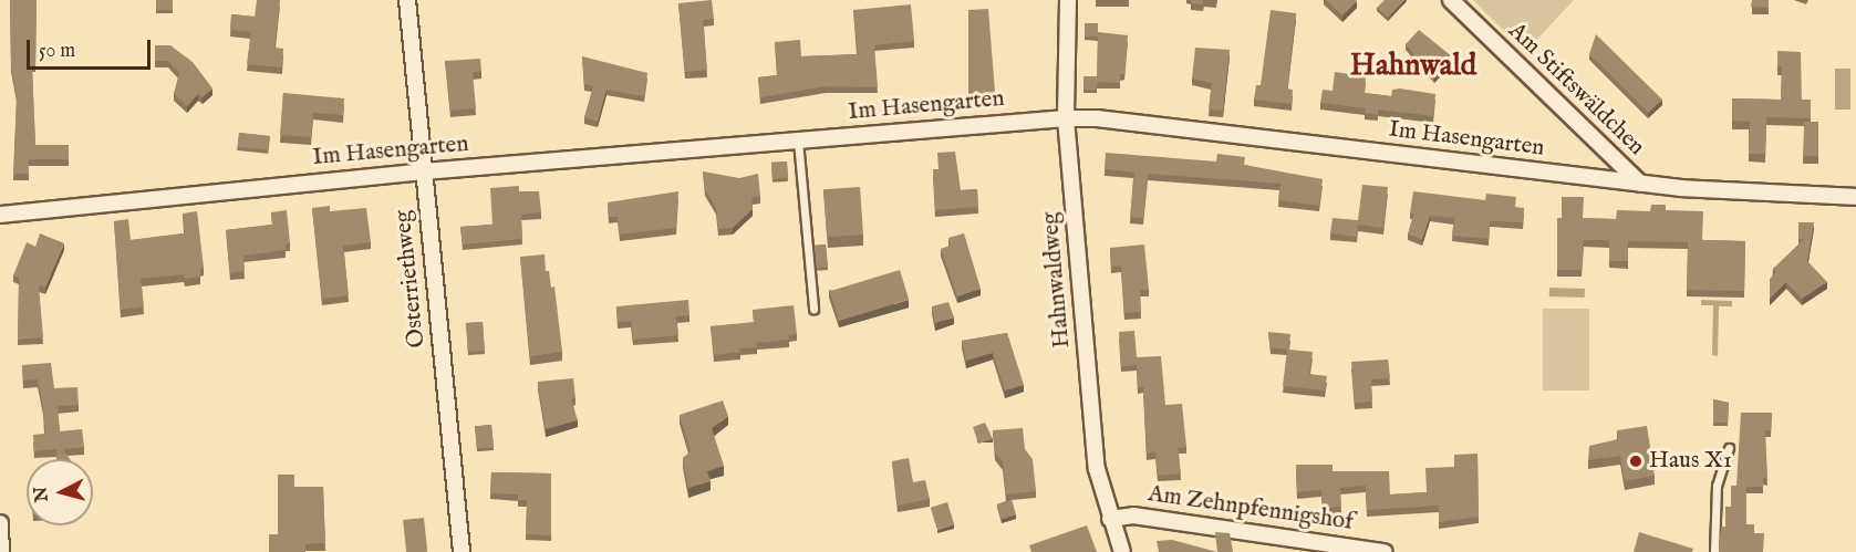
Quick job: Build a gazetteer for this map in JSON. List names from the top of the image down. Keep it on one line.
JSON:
{"streets":{"street":["Am Stiftswäldchen","Im Hasengarten","Osterriethweg","Hahnwaldweg","Am Zehnpfennigshof"]},"crossings":[["Am Stiftswäldchen","Im Hasengarten"],["Im Hasengarten","Osterriethweg"],["Im Hasengarten","Hahnwaldweg"],["Hahnwaldweg","Am Zehnpfennigshof"]],"districts":["Hahnwald"],"places":["Haus X1"],"scale_bar":"50 m","north":"left"}
